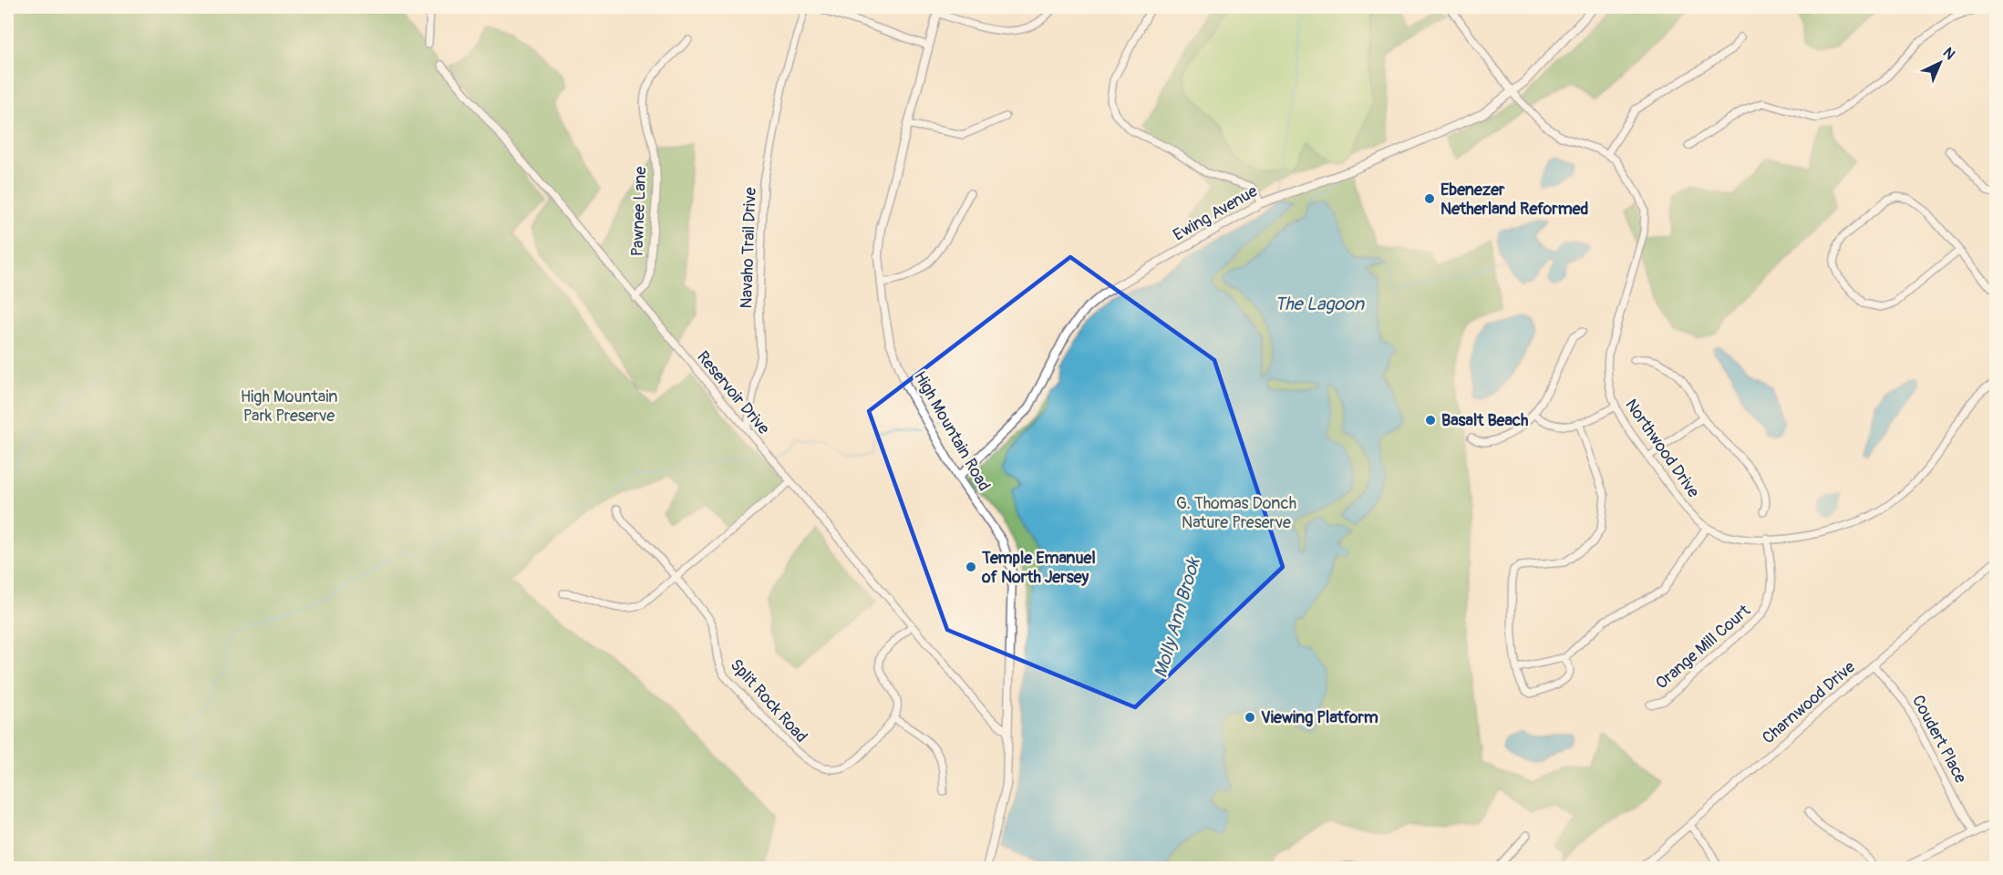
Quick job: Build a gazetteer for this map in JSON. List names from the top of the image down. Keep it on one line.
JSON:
{"streets":{"main road":["Ewing Avenue","High Mountain Road"],"street":["Pawnee Lane","Navaho Trail Drive","Reservoir Drive","Northwood Drive","Orange Mill Court","Split Rock Road","Charnwood Drive","Coudert Place"]},"crossings":[["Pawnee Lane","Reservoir Drive"],["Ewing Avenue","High Mountain Road"],["Ewing Avenue","Northwood Drive"],["Navaho Trail Drive","Reservoir Drive"],["Reservoir Drive","High Mountain Road"],["Northwood Drive","Orange Mill Court"],["Charnwood Drive","Coudert Place"]],"water":["The Lagoon","Molly Ann Brook"],"parks":["High Mountain Park Preserve","G. Thomas Donch Nature Preserve"],"places":["Ebenezer Netherland Reformed","Basalt Beach","Temple Emanuel of North Jersey","Viewing Platform"],"north":"top right"}
